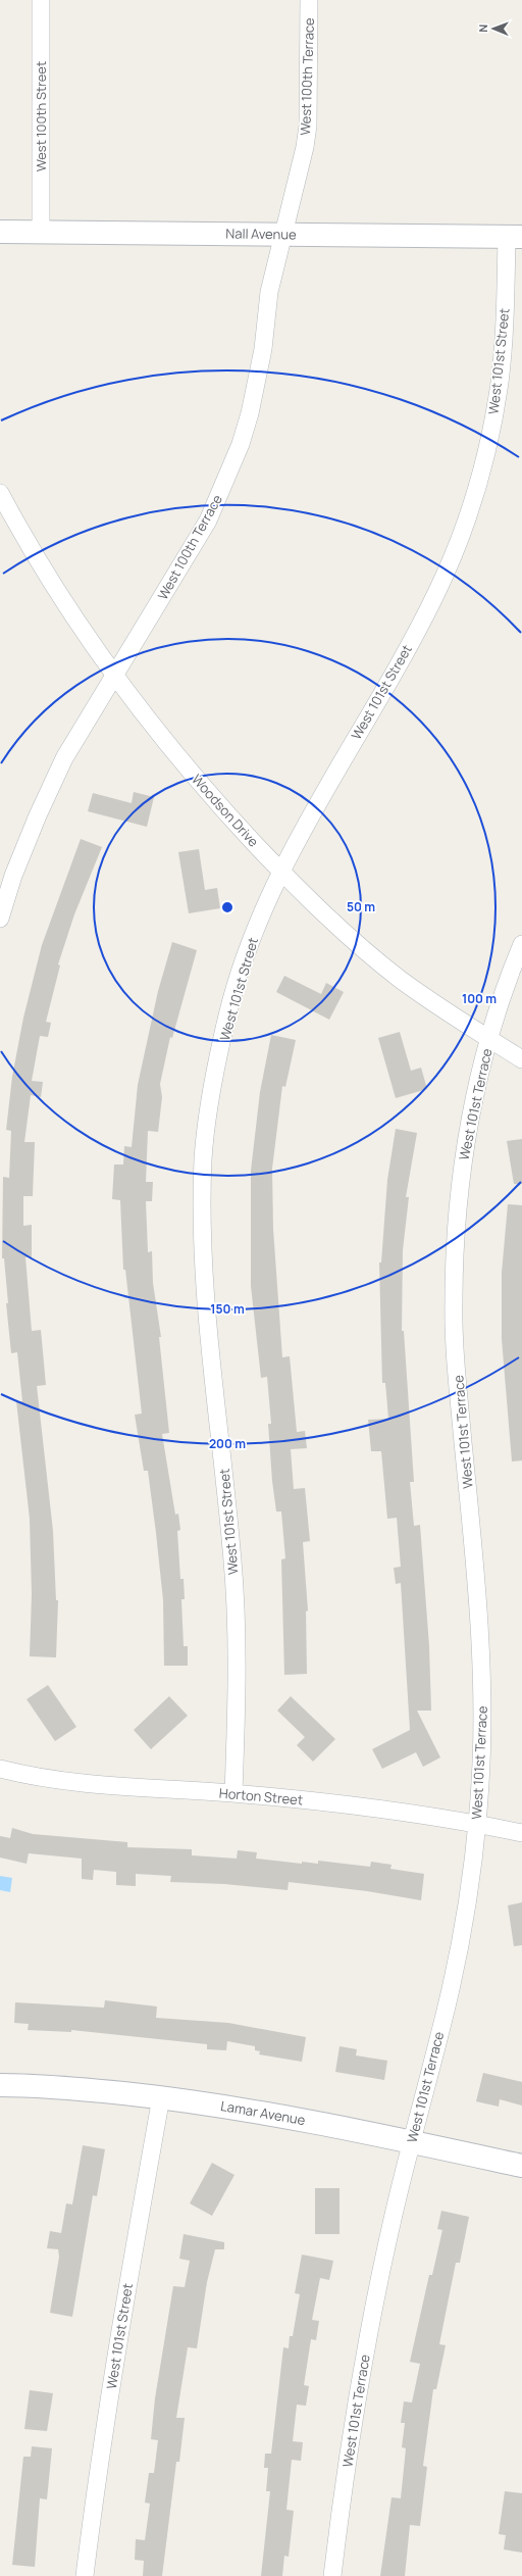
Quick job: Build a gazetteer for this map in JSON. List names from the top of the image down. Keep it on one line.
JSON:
{"streets":{"street":["West 100th Terrace","West 100th Street","Nall Avenue","West 101st Street","Woodson Drive","West 101st Terrace","Horton Street","Lamar Avenue"]},"crossings":[["West 100th Terrace","Nall Avenue"],["West 100th Terrace","Woodson Drive"],["West 100th Street","Nall Avenue"],["Nall Avenue","West 101st Street"],["West 101st Street","Woodson Drive"],["West 101st Street","Horton Street"],["West 101st Street","Lamar Avenue"],["Woodson Drive","West 101st Terrace"],["West 101st Terrace","Horton Street"],["West 101st Terrace","Lamar Avenue"]],"north":"left","rings":["50 m","100 m","150 m","200 m"]}
